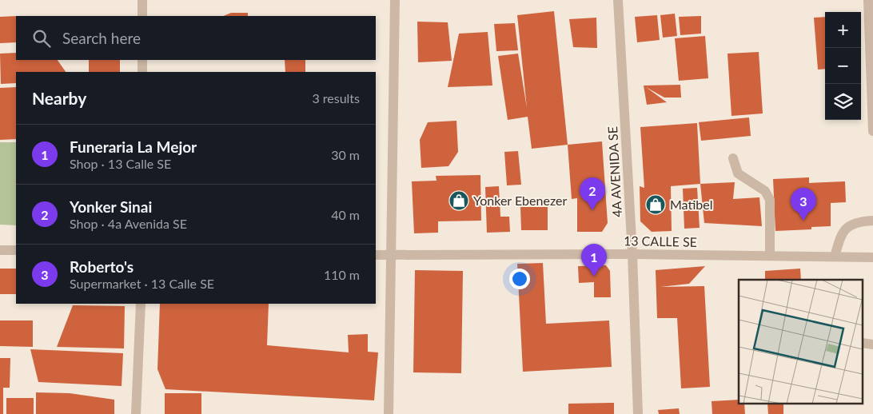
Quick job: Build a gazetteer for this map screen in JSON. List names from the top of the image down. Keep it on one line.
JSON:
{"streets":{"street":["4A AVENIDA SE","13 CALLE SE"]},"crossings":[["4A AVENIDA SE","13 CALLE SE"]],"places":{"shop":["Yonker Ebenezer","Matibel"]},"page":{"map_buttons":["+","−"],"search":"Search here","heading":["Nearby","3 results"],"list":[{"mark":"1","name":"Funeraria La Mejor","note":"Shop · 13 Calle SE","value":"30 m"},{"mark":"2","name":"Yonker Sinai","note":"Shop · 4a Avenida SE","value":"40 m"},{"mark":"3","name":"Roberto's","note":"Supermarket · 13 Calle SE","value":"110 m"}],"pins":["2","3","1"]}}
